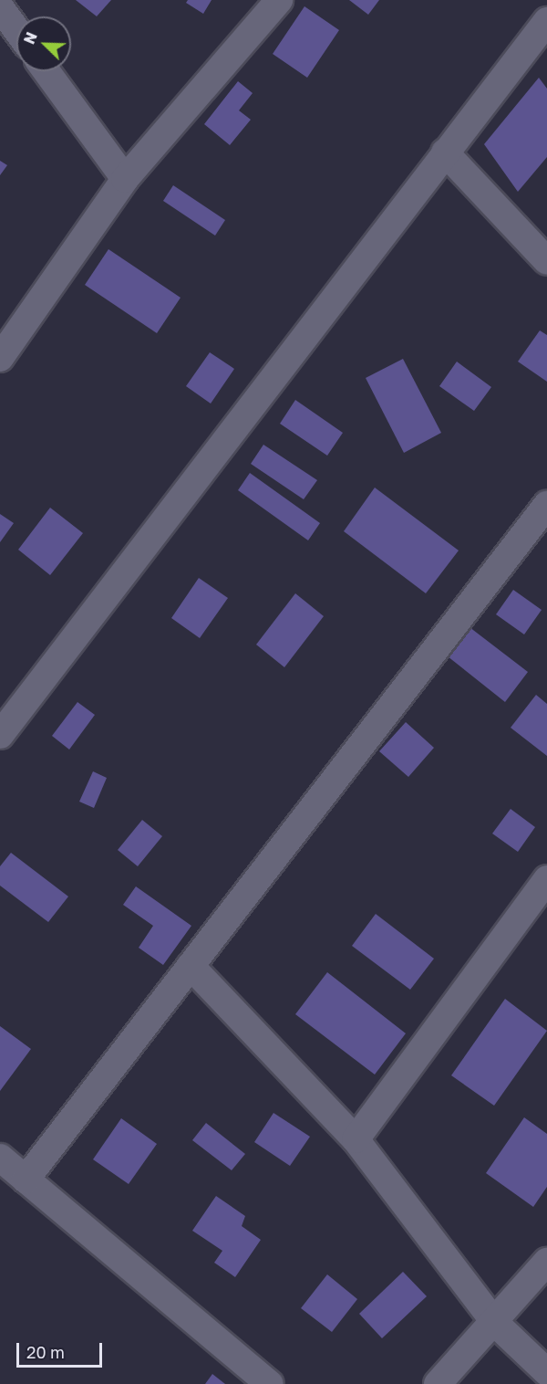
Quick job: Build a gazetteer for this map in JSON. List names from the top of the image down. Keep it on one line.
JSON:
{"scale_bar":"20 m","north":"top left"}
